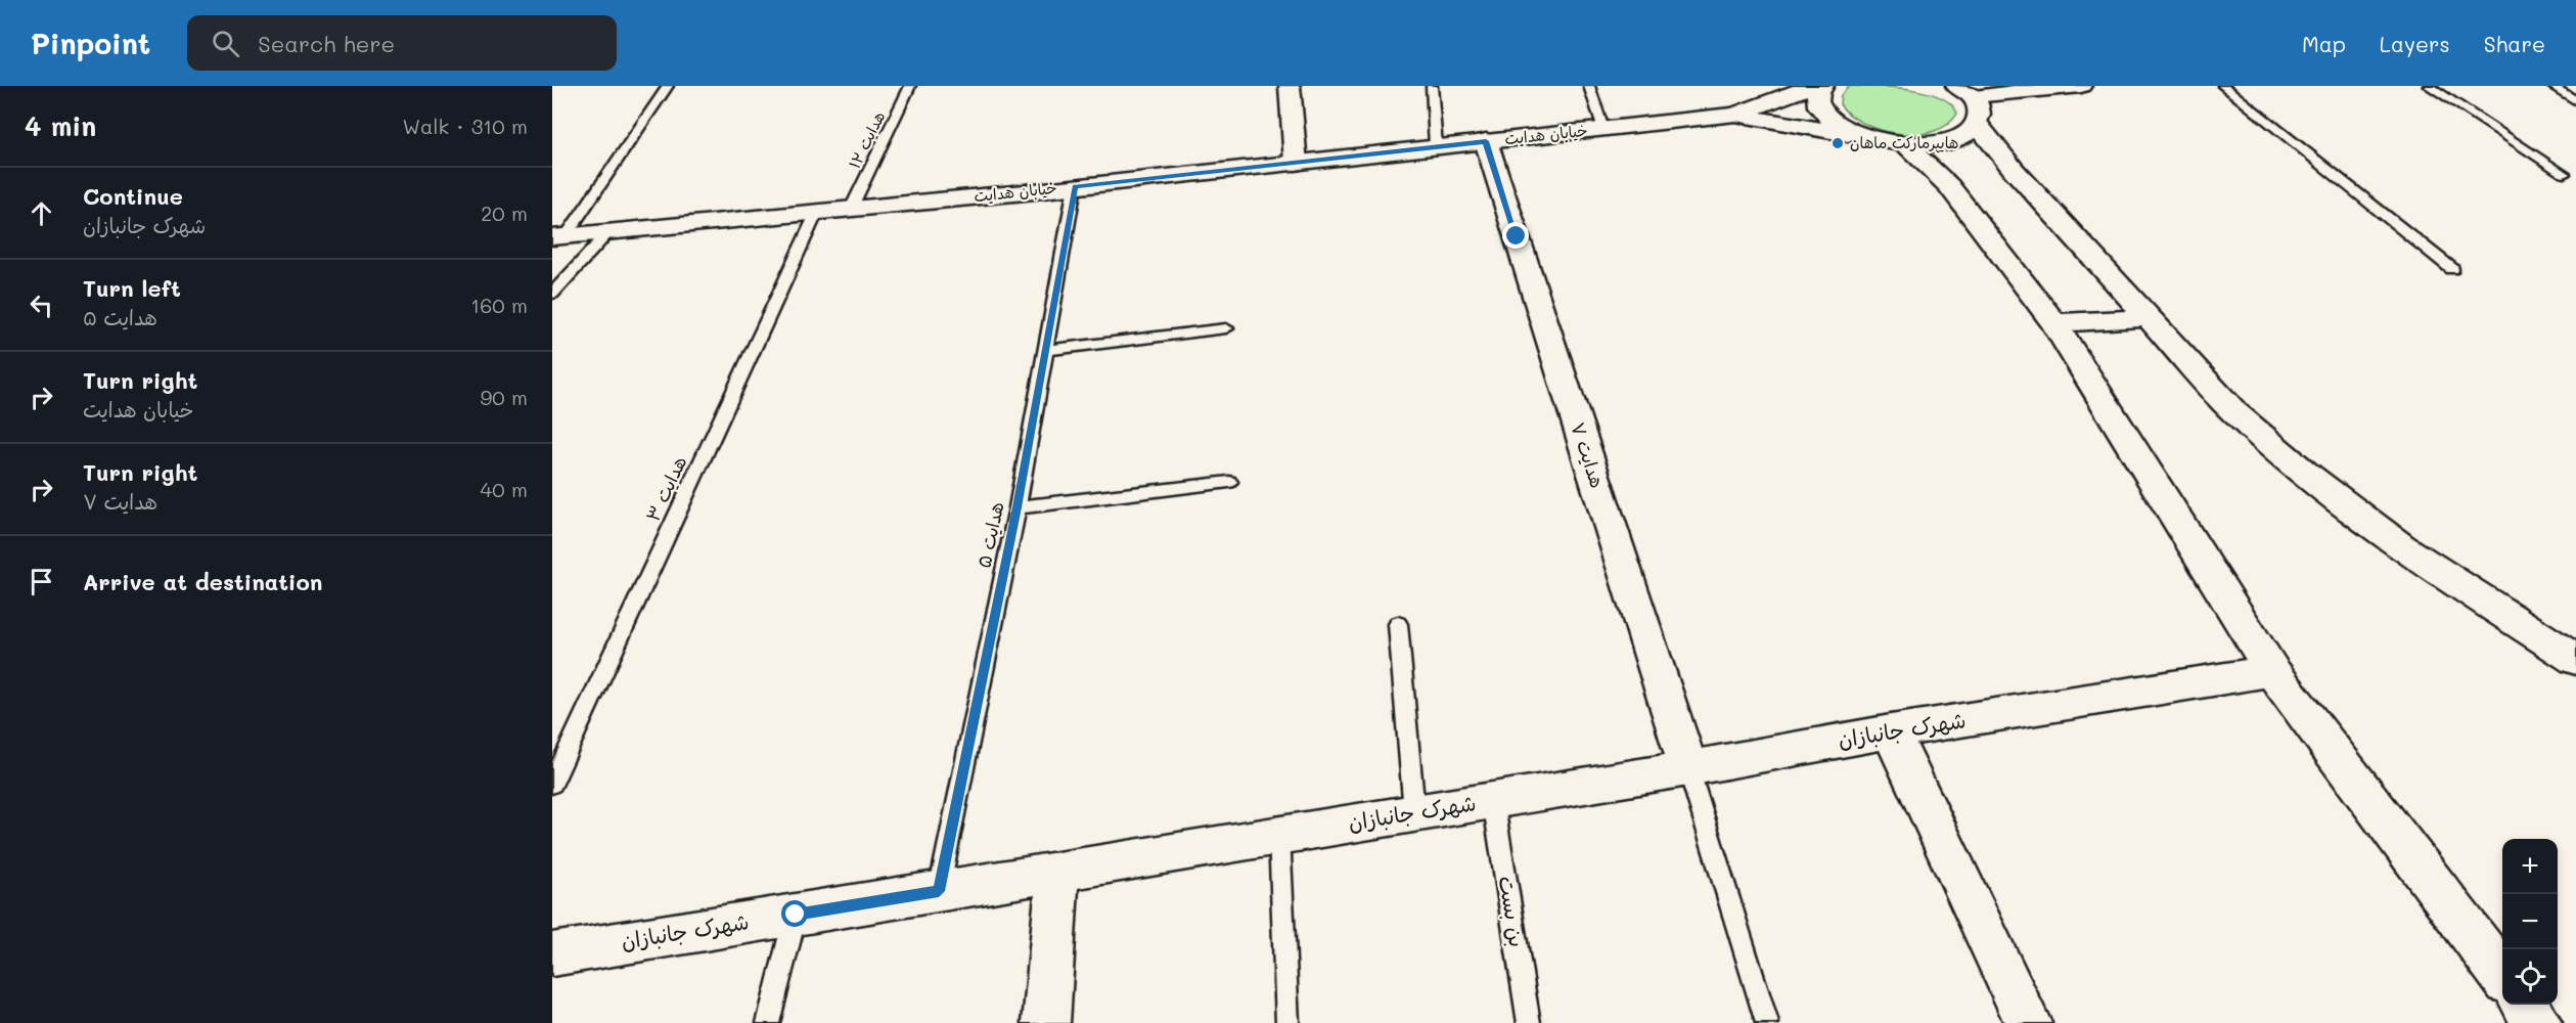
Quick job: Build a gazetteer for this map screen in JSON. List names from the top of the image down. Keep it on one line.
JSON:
{"streets":{"street":["خیابان هدایت","هدایت ۷","شهرک جانبازان"],"lane":["هدایت ۱۲","هدایت ۳","هدایت ۵","بن بست"]},"crossings":[["خیابان هدایت","هدایت ۱۲"],["خیابان هدایت","هدایت ۷"],["خیابان هدایت","هدایت ۳"],["خیابان هدایت","هدایت ۵"],["هدایت ۷","شهرک جانبازان"],["هدایت ۵","شهرک جانبازان"],["شهرک جانبازان","بن بست"]],"places":["هایپرمارکت ماهان"],"page":{"header":"Pinpoint","search":"Search here","nav":["Map","Layers","Share"],"heading":["4 min","Walk · 310 m"],"list":[["Continue","شهرک جانبازان","20 m"],["Turn left","هدایت ۵","160 m"],["Turn right","خیابان هدایت","90 m"],["Turn right","هدایت ۷","40 m"],"Arrive at destination"],"map_buttons":["+","−"]}}
